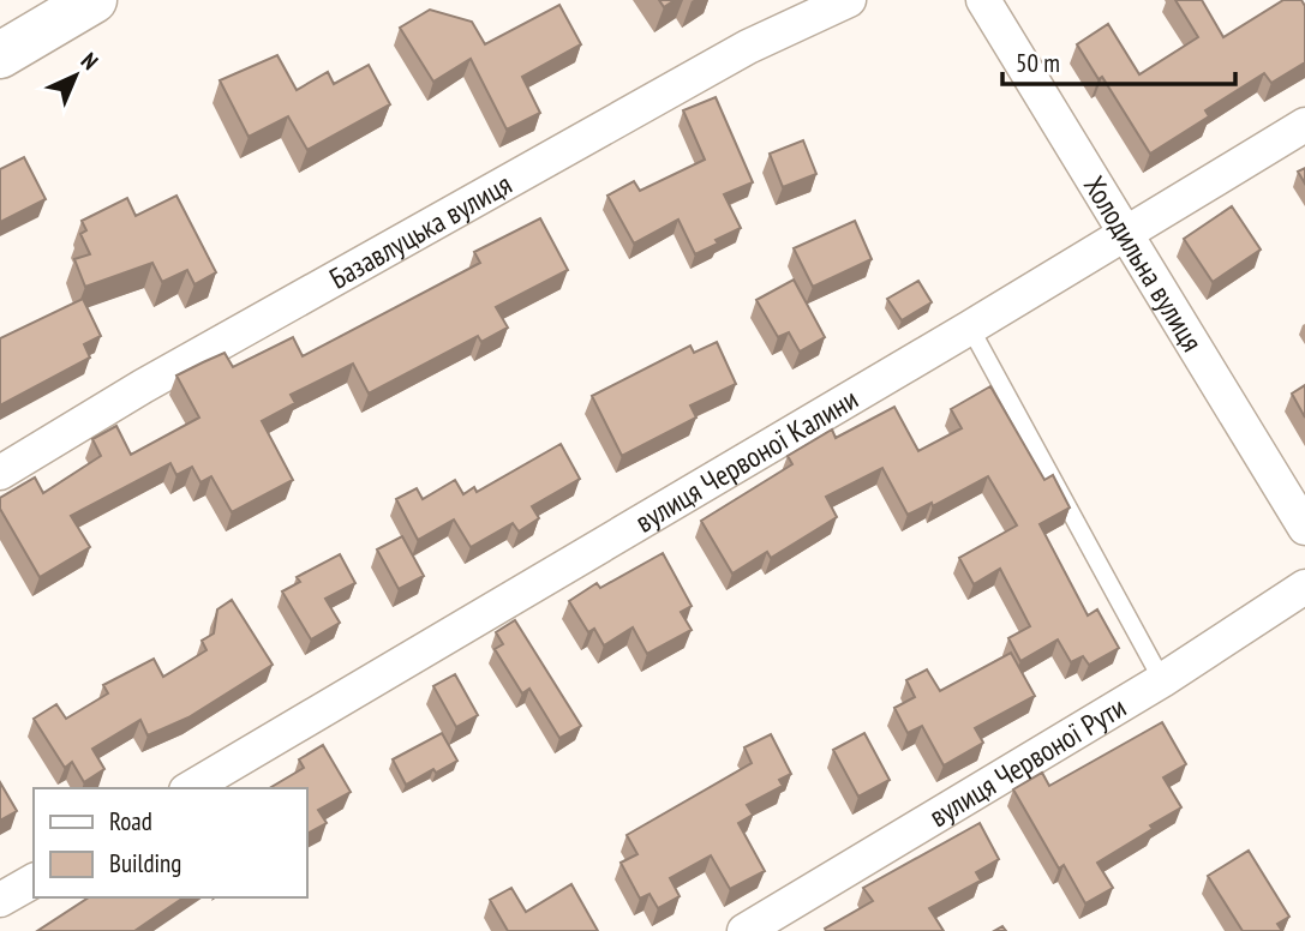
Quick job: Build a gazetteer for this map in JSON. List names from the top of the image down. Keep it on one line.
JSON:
{"streets":{"street":["Базавлуцька вулиця","Холодильна вулиця","вулиця Червоної Калини","вулиця Червоної Рути"]},"crossings":[["Холодильна вулиця","вулиця Червоної Калини"]],"legend":["Road","Building"],"scale_bar":"50 m","north":"top right"}
